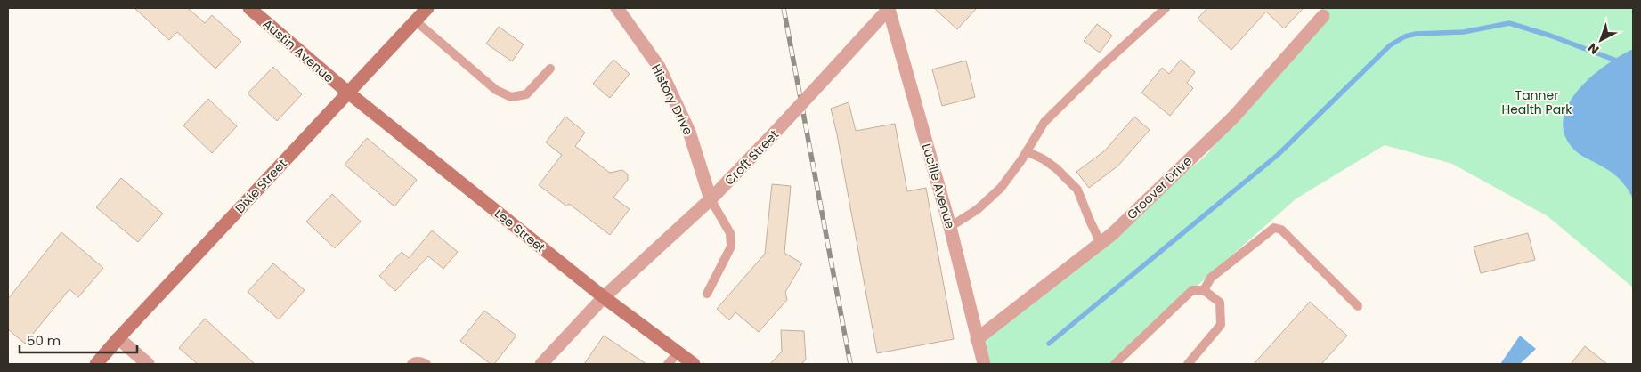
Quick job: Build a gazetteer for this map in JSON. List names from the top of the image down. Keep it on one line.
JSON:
{"streets":{"street":["Austin Avenue","History Drive","Croft Street","Dixie Street","Lucille Avenue","Groover Drive","Lee Street"]},"crossings":[["Austin Avenue","Dixie Street"],["Austin Avenue","Lee Street"],["History Drive","Croft Street"],["Croft Street","Lucille Avenue"],["Croft Street","Lee Street"],["Dixie Street","Lee Street"],["Lucille Avenue","Groover Drive"]],"parks":["Tanner Health Park"],"scale_bar":"50 m","north":"bottom left"}
